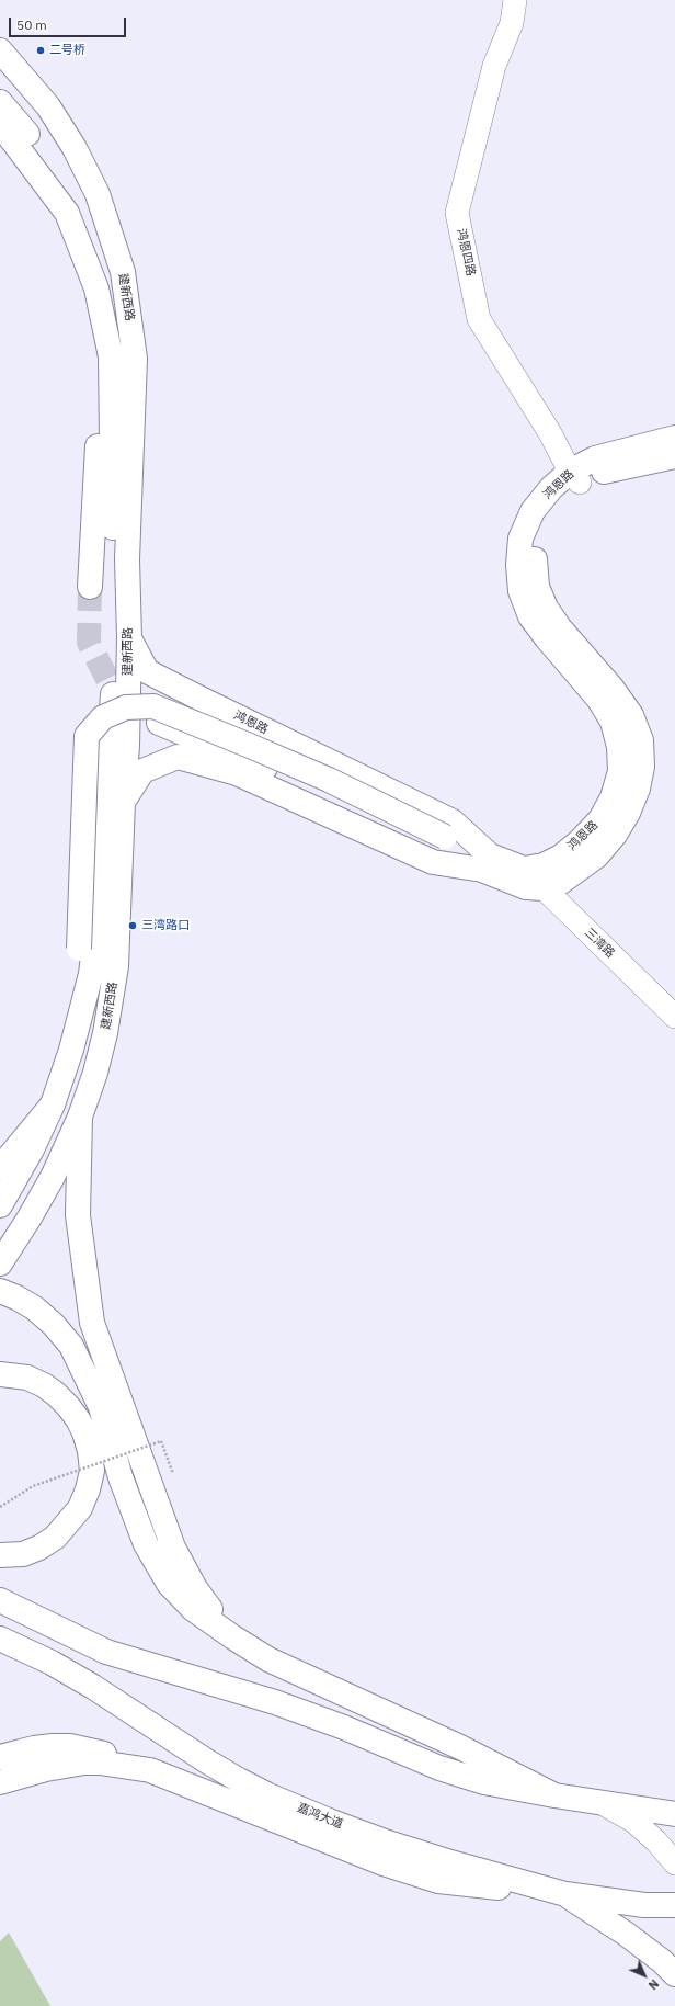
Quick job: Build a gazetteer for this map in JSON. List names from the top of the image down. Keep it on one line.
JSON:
{"streets":{"main road":["建新西路","鸿恩路","嘉鸿大道"],"street":["鸿恩四路","三湾路"]},"crossings":[["鸿恩四路","鸿恩路"],["建新西路","鸿恩路"],["鸿恩路","三湾路"]],"places":["二号桥","三湾路口"],"scale_bar":"50 m","north":"bottom right"}
